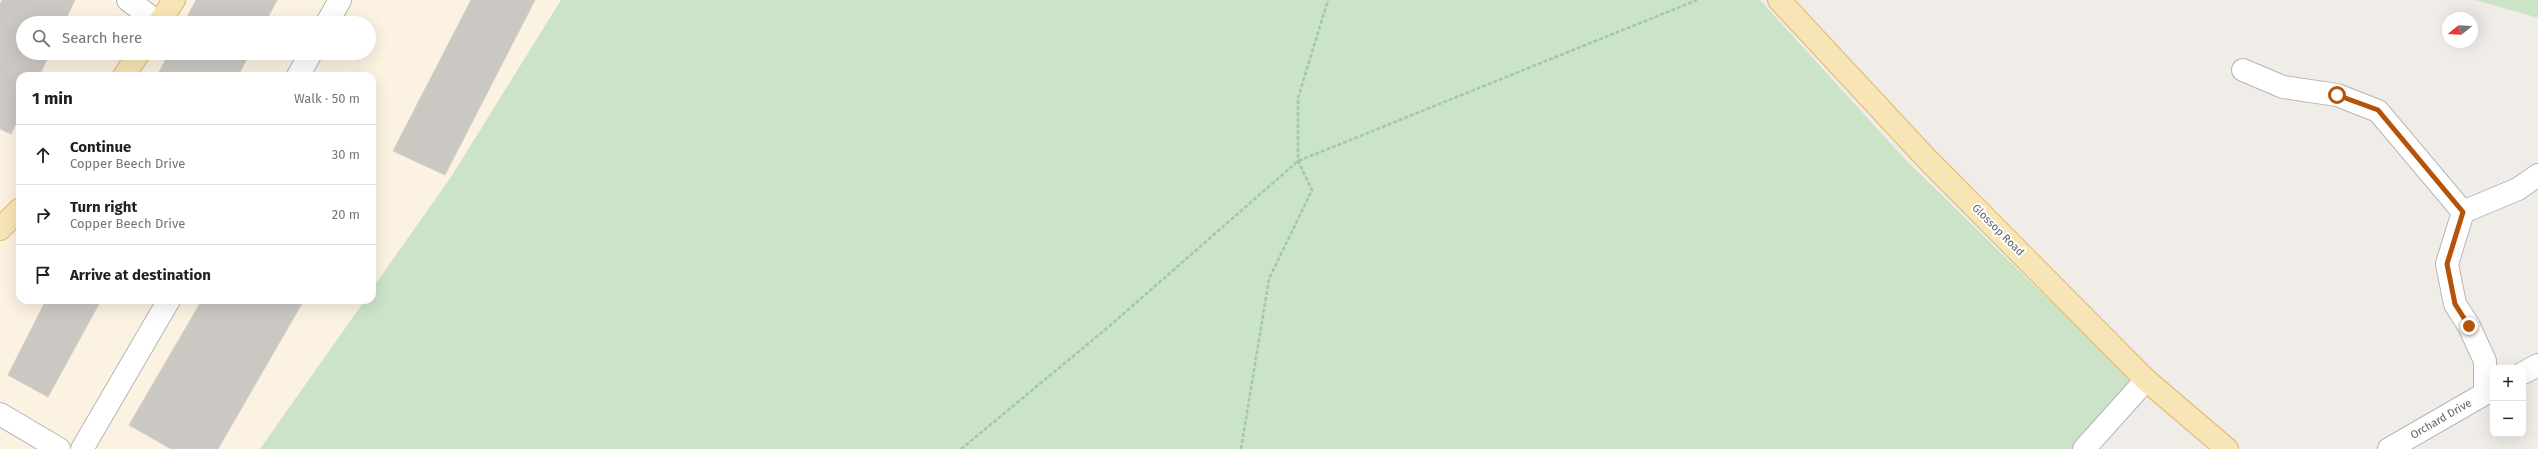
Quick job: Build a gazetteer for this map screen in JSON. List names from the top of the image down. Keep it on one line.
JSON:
{"streets":{"main road":["Glossop Road"],"street":["Orchard Drive"]},"north":"left","page":{"search":"Search here","heading":["1 min","Walk · 50 m"],"list":[["Continue","Copper Beech Drive","30 m"],["Turn right","Copper Beech Drive","20 m"],"Arrive at destination"],"map_buttons":["+","−"]}}
